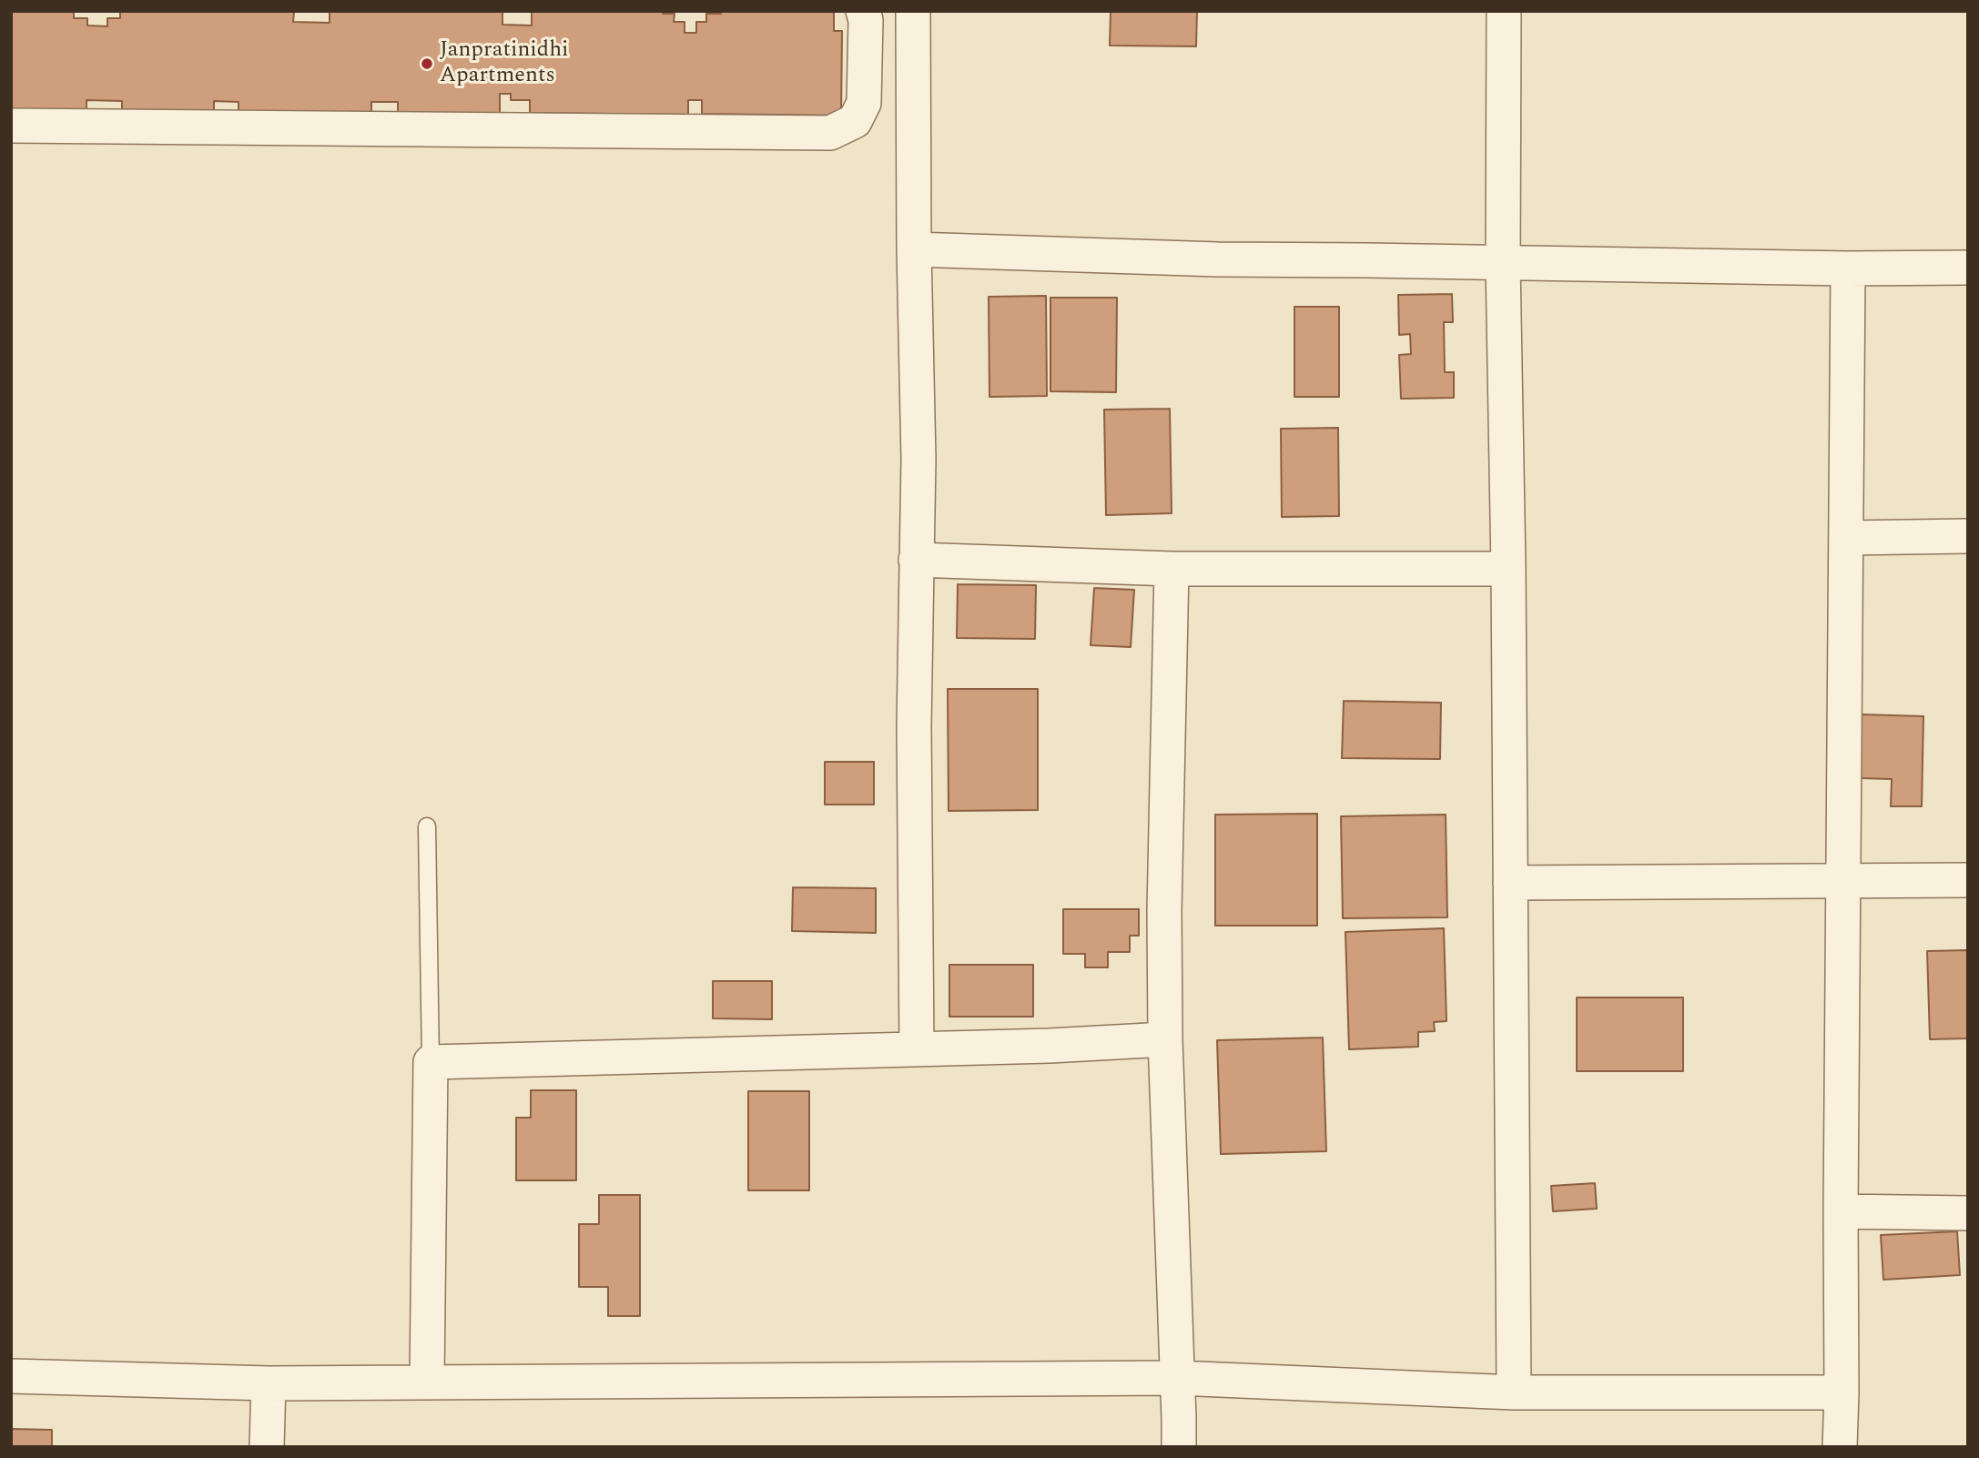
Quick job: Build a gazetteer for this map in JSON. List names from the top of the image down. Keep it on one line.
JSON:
{"places":["Janpratinidhi Apartments"]}
